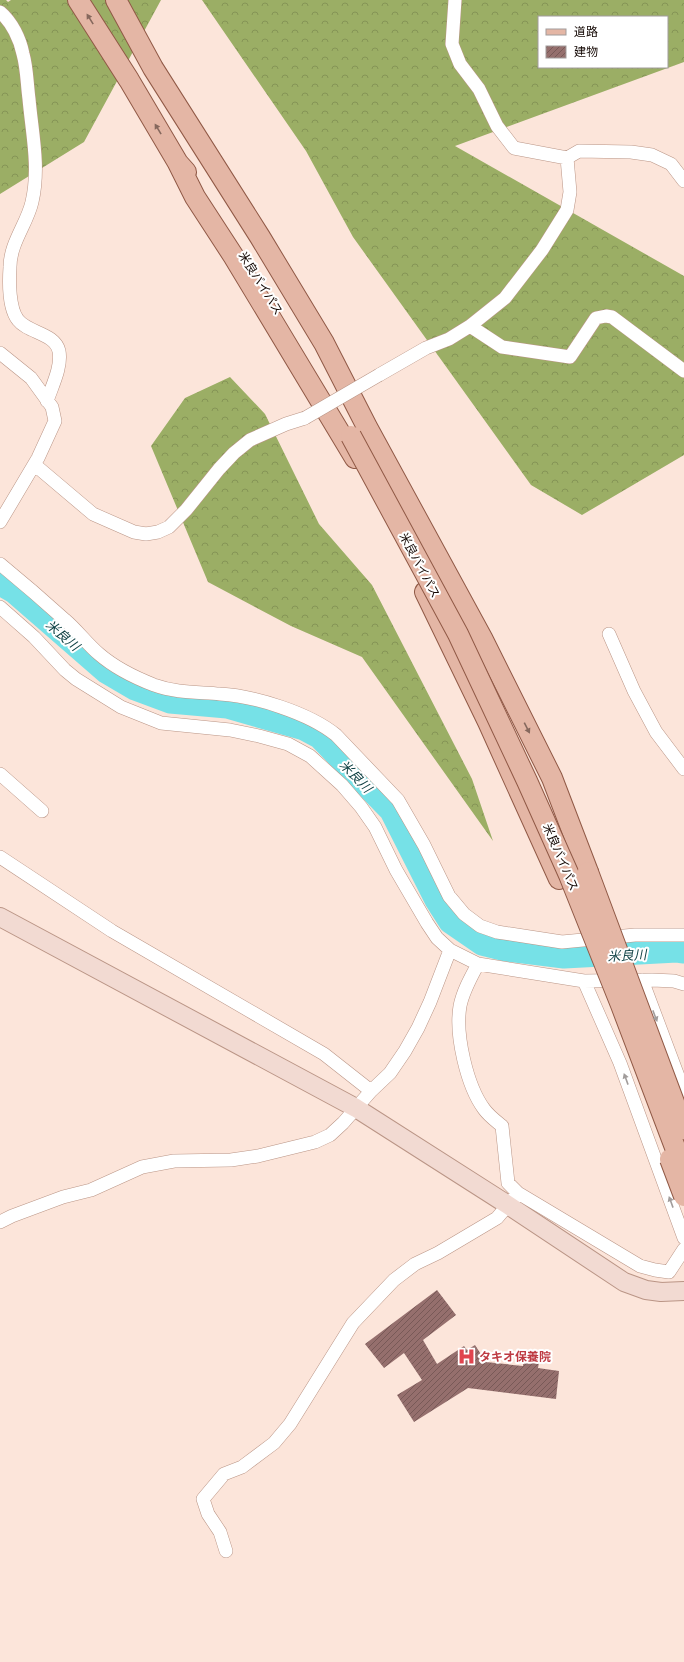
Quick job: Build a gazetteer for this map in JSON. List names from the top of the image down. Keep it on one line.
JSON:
{"streets":{"main road":["米良バイパス"]},"water":["米良川"],"places":{"hospital":["タキオ保養院"]},"legend":["道路","建物"]}
